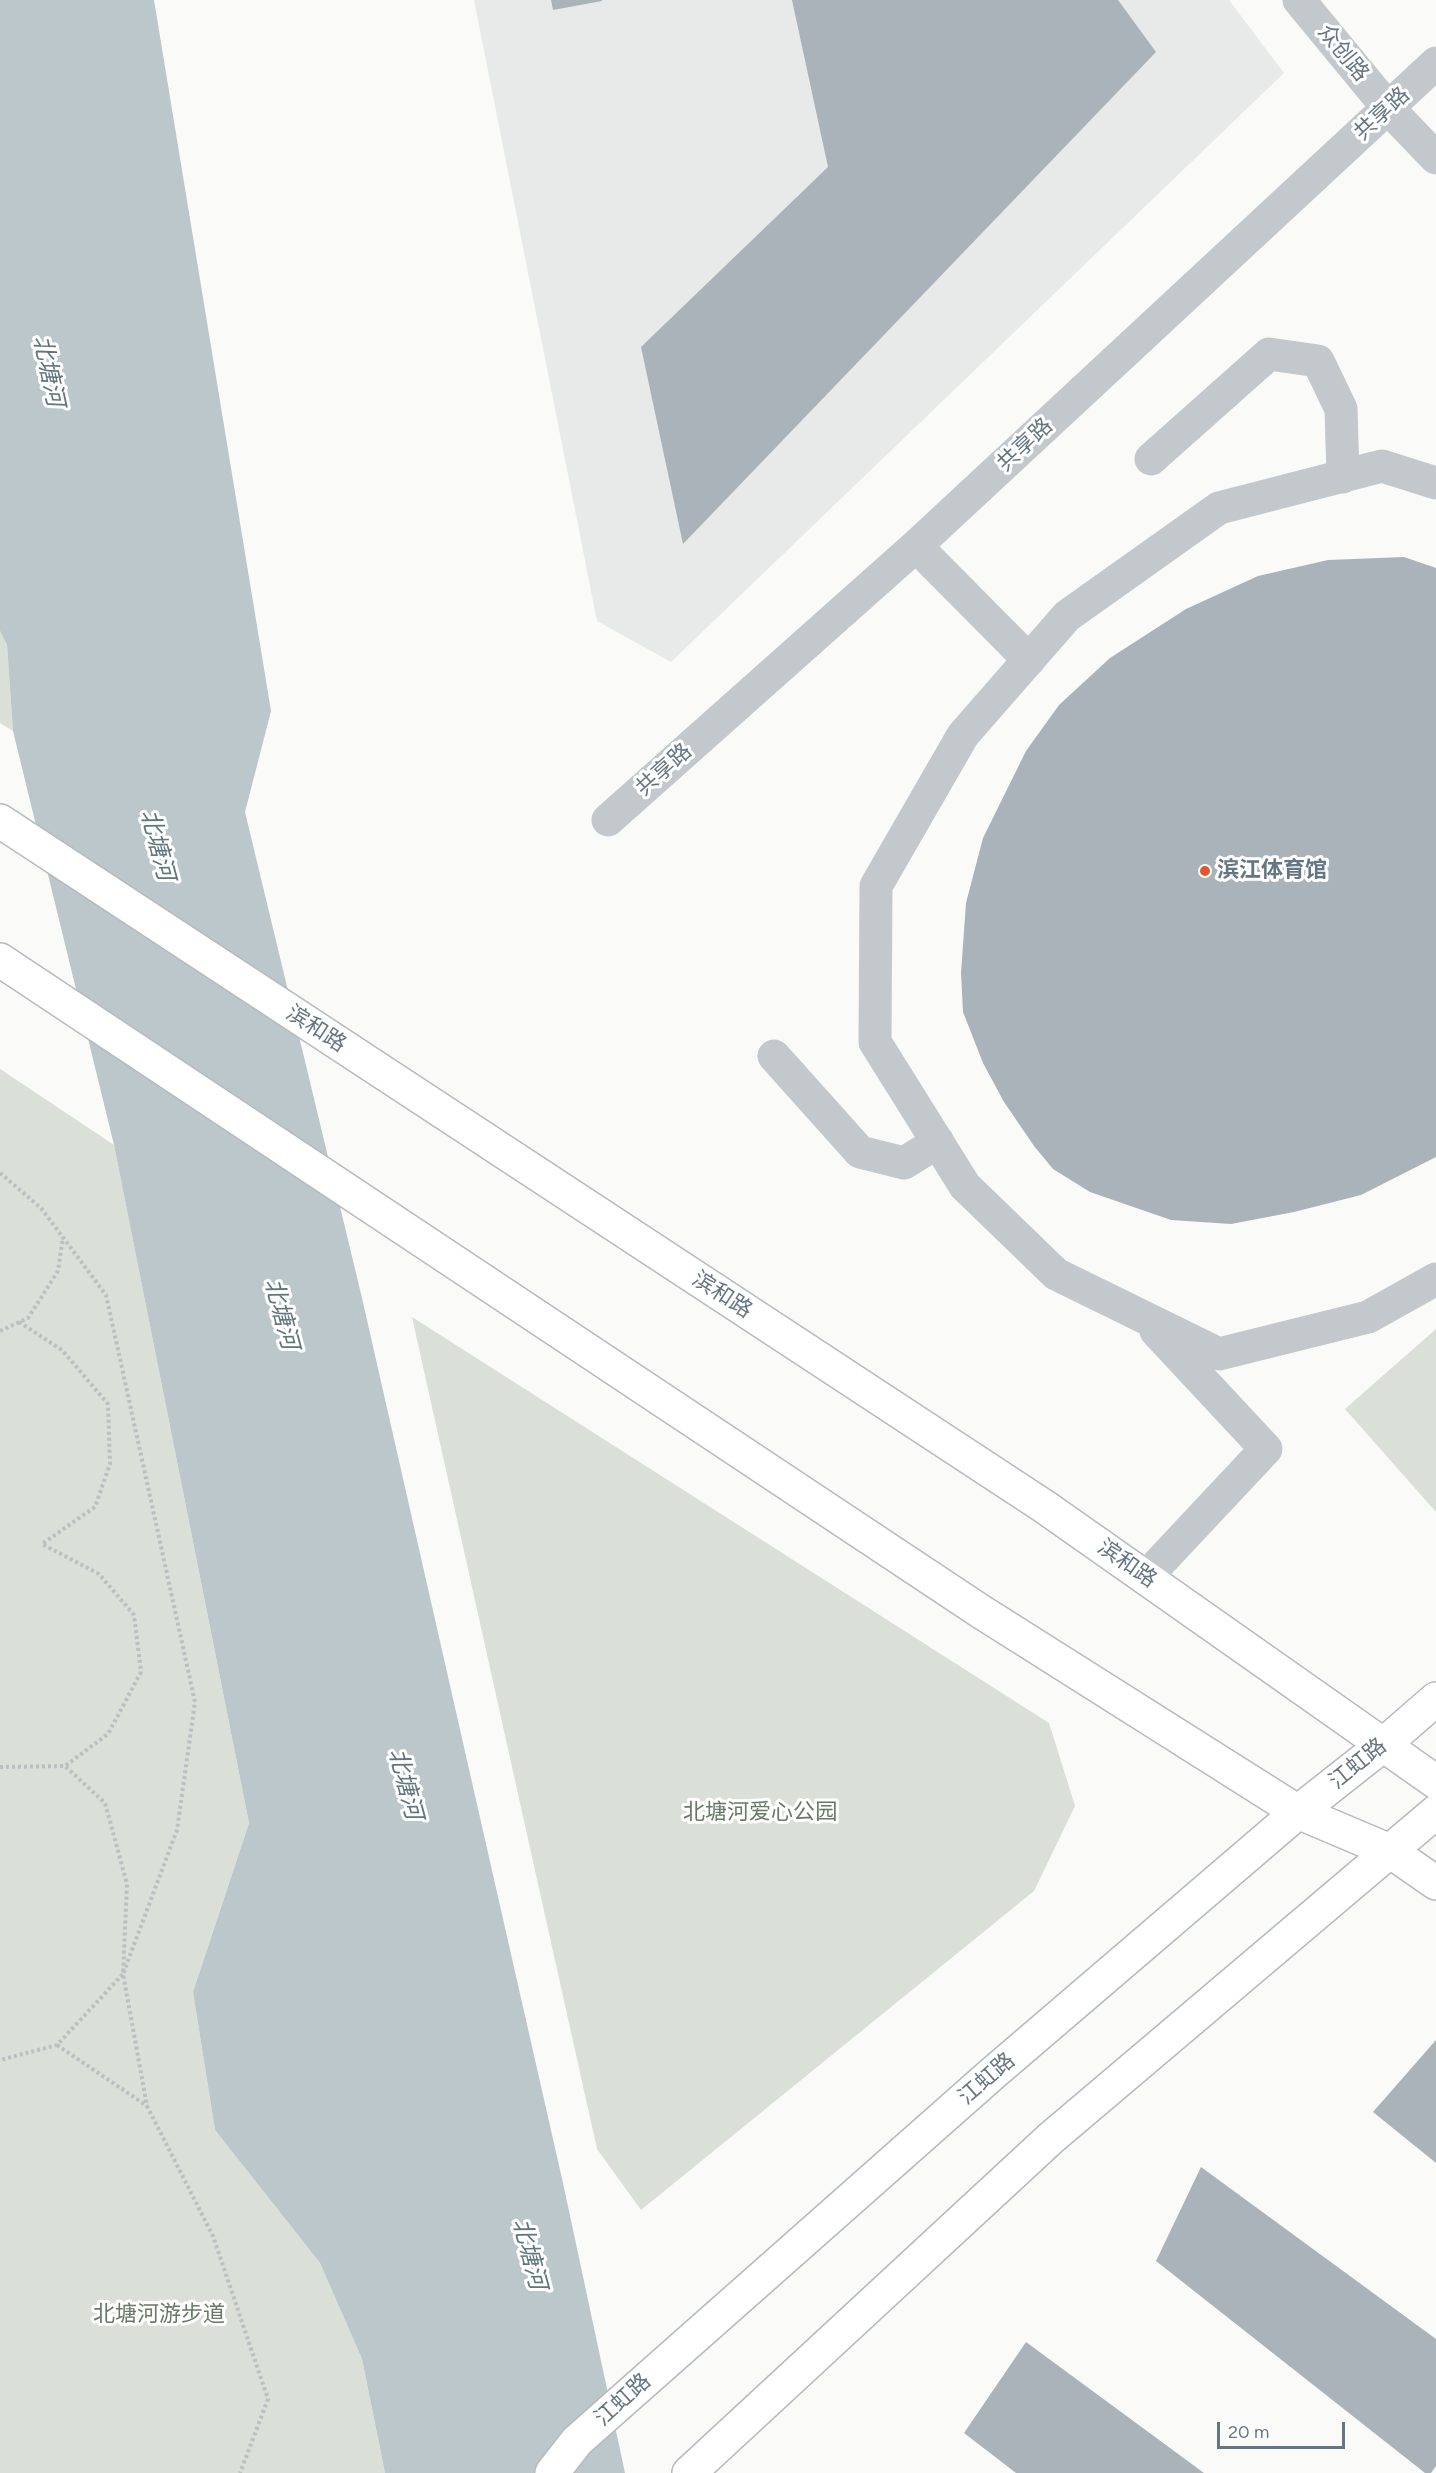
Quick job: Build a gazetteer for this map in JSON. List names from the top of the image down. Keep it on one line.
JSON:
{"streets":{"main road":["滨和路","江虹路"],"street":["众创路","共享路"]},"crossings":[["众创路","共享路"],["滨和路","江虹路"]],"water":["北塘河"],"parks":["北塘河爱心公园","北塘河游步道"],"places":["滨江体育馆"],"scale_bar":"20 m"}
